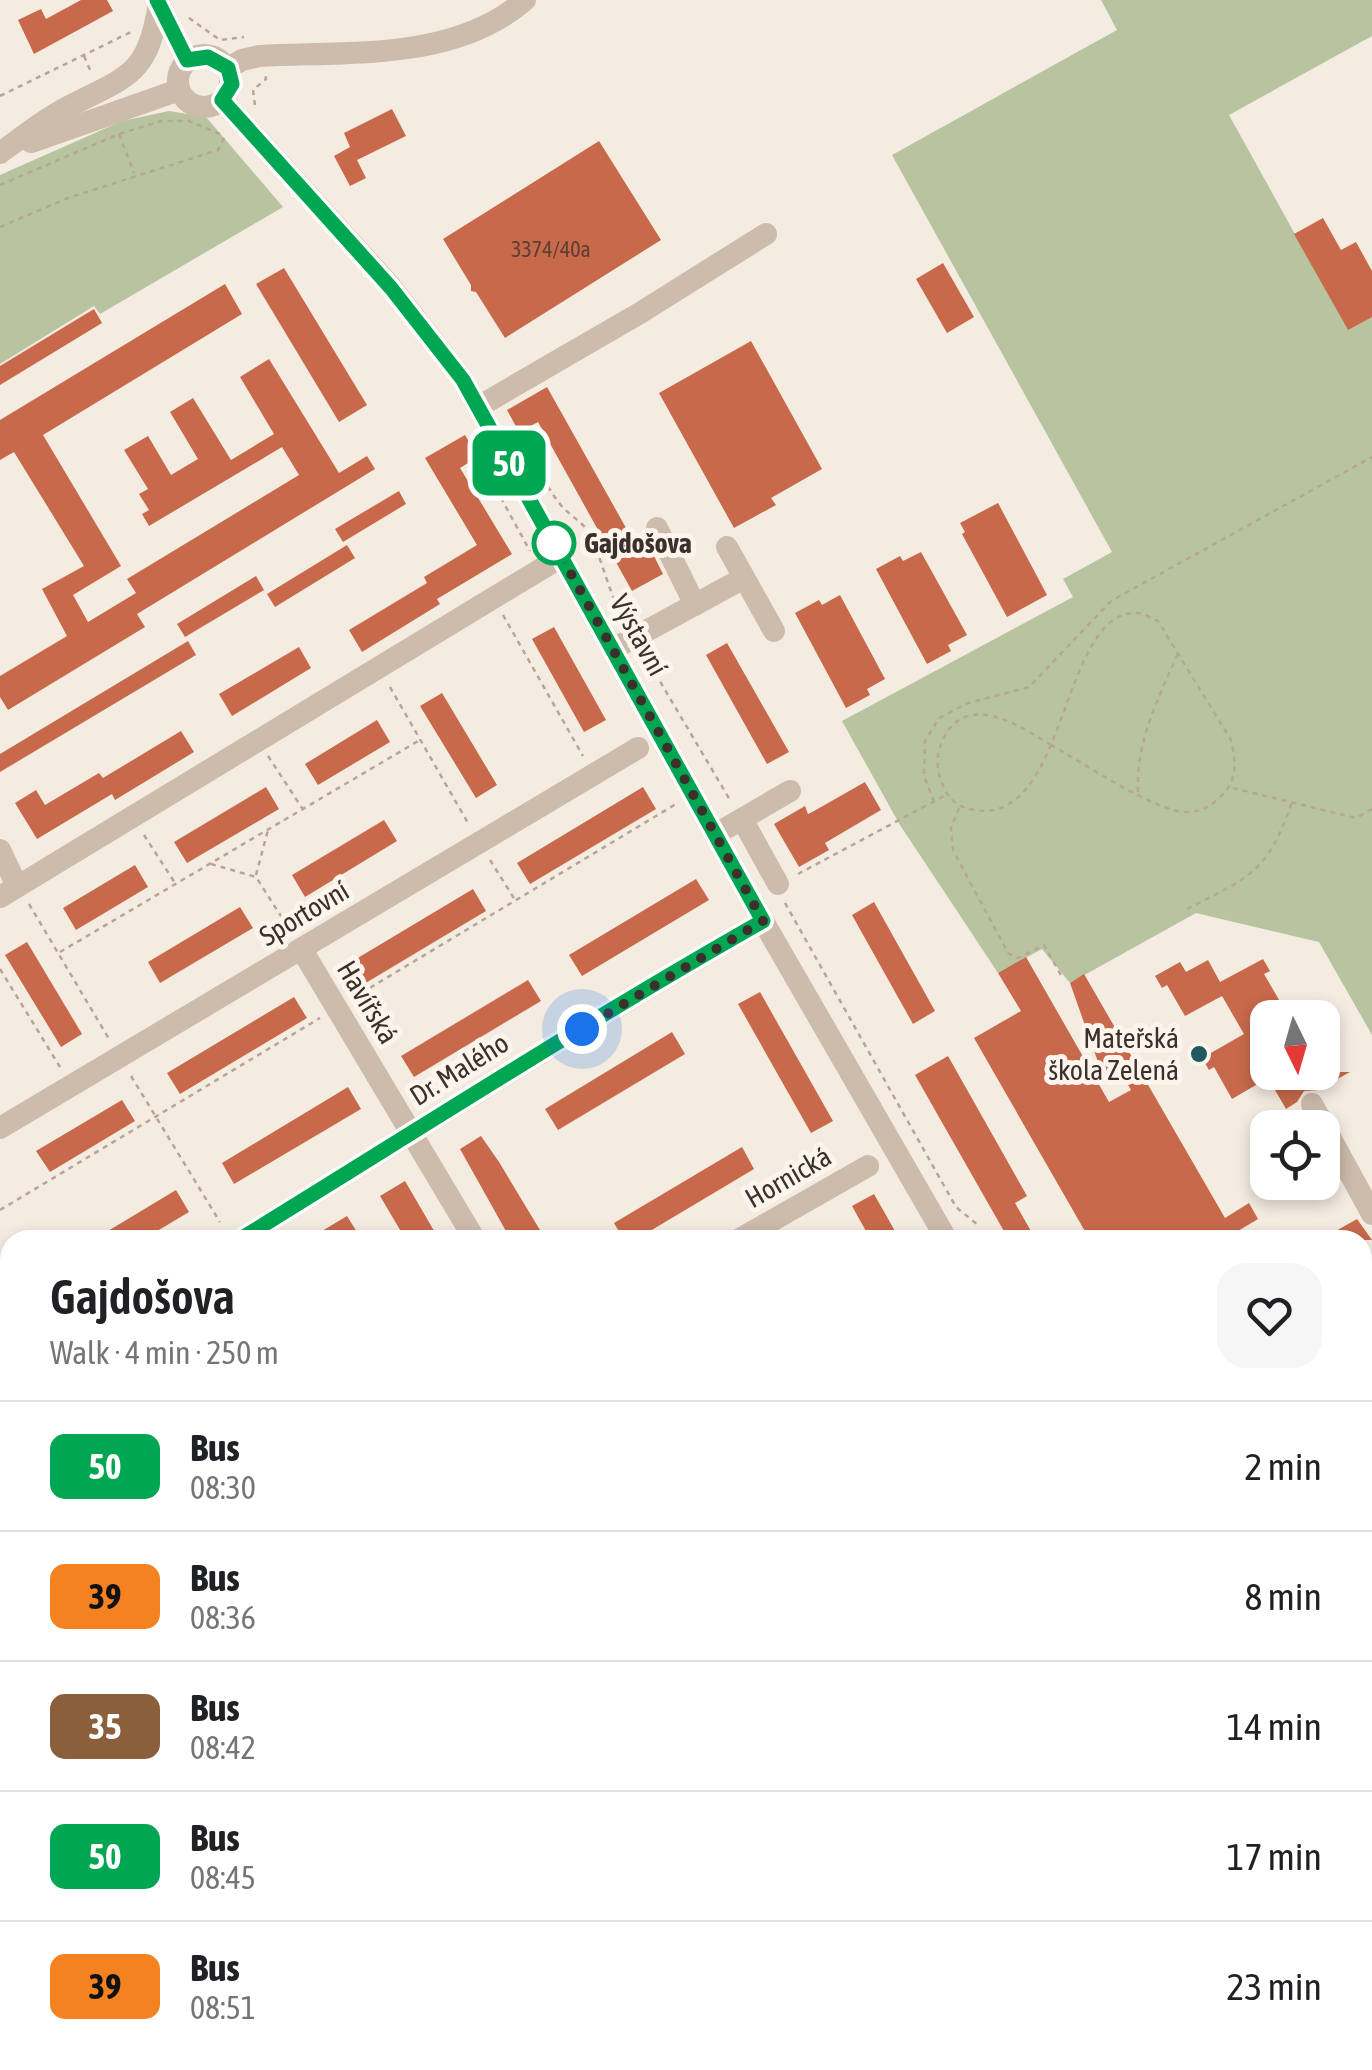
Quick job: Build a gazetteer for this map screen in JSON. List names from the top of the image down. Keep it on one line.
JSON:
{"streets":{"street":["Výstavní","Sportovní","Havířská","Dr. Malého","Hornická"]},"crossings":[["Výstavní","Dr. Malého"],["Sportovní","Havířská"],["Havířská","Dr. Malého"]],"places":["Gajdošova","Mateřská škola Zelená"],"lines":["bus line 50"],"house_numbers":["3374/40a"],"north":"bottom","page":{"on_map":"50","heading":["Gajdošova","Walk · 4 min · 250 m"],"list":[{"mark":"50","name":"Bus","note":"08:30","value":"2 min"},{"mark":"39","name":"Bus","note":"08:36","value":"8 min"},{"mark":"35","name":"Bus","note":"08:42","value":"14 min"},{"mark":"50","name":"Bus","note":"08:45","value":"17 min"},{"mark":"39","name":"Bus","note":"08:51","value":"23 min"}]}}
